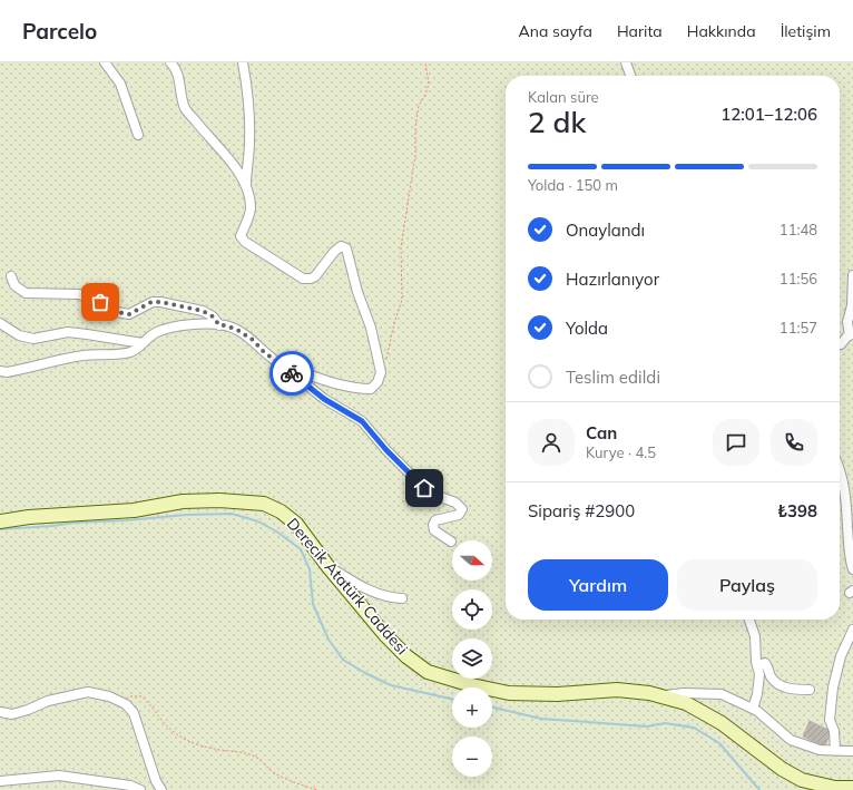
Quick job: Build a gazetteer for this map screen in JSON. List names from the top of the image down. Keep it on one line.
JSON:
{"streets":{"main road":["Derecik Atatürk Caddesi"]},"north":"right","page":{"header":"Parcelo","nav":["Ana sayfa","Harita","Hakkında","İletişim"],"heading":["2 dk","Kalan süre","12:01–12:06"],"panel":["Can","Kurye · 4.5","Sipariş #2900","₺398"],"bar":"Yolda · 150 m","list":[["Onaylandı","11:48"],["Hazırlanıyor","11:56"],["Yolda","11:57"],"Teslim edildi"],"map_buttons":["+","−"],"buttons":["Yardım","Paylaş"]}}
